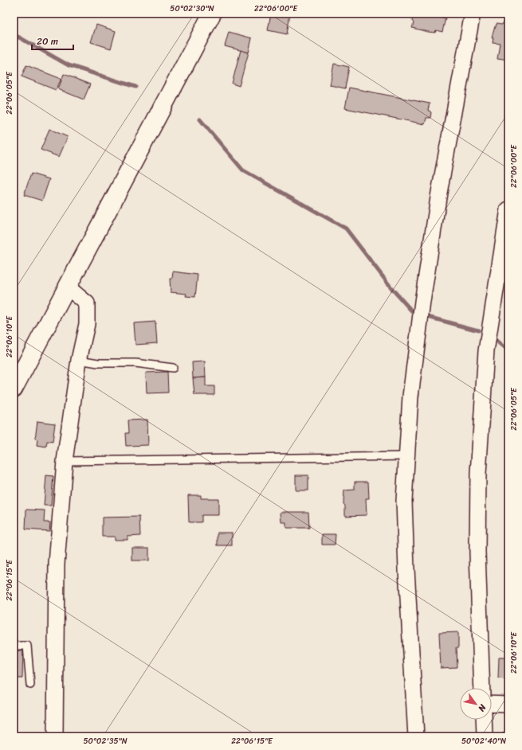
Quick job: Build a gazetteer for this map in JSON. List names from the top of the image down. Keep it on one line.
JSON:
{"scale_bar":"20 m","north":"bottom right","coordinates":["50°02'30\"N","22°06'00\"E","22°06'05\"E","22°06'10\"E","22°06'15\"E","50°02'35\"N","50°02'40\"N"]}
